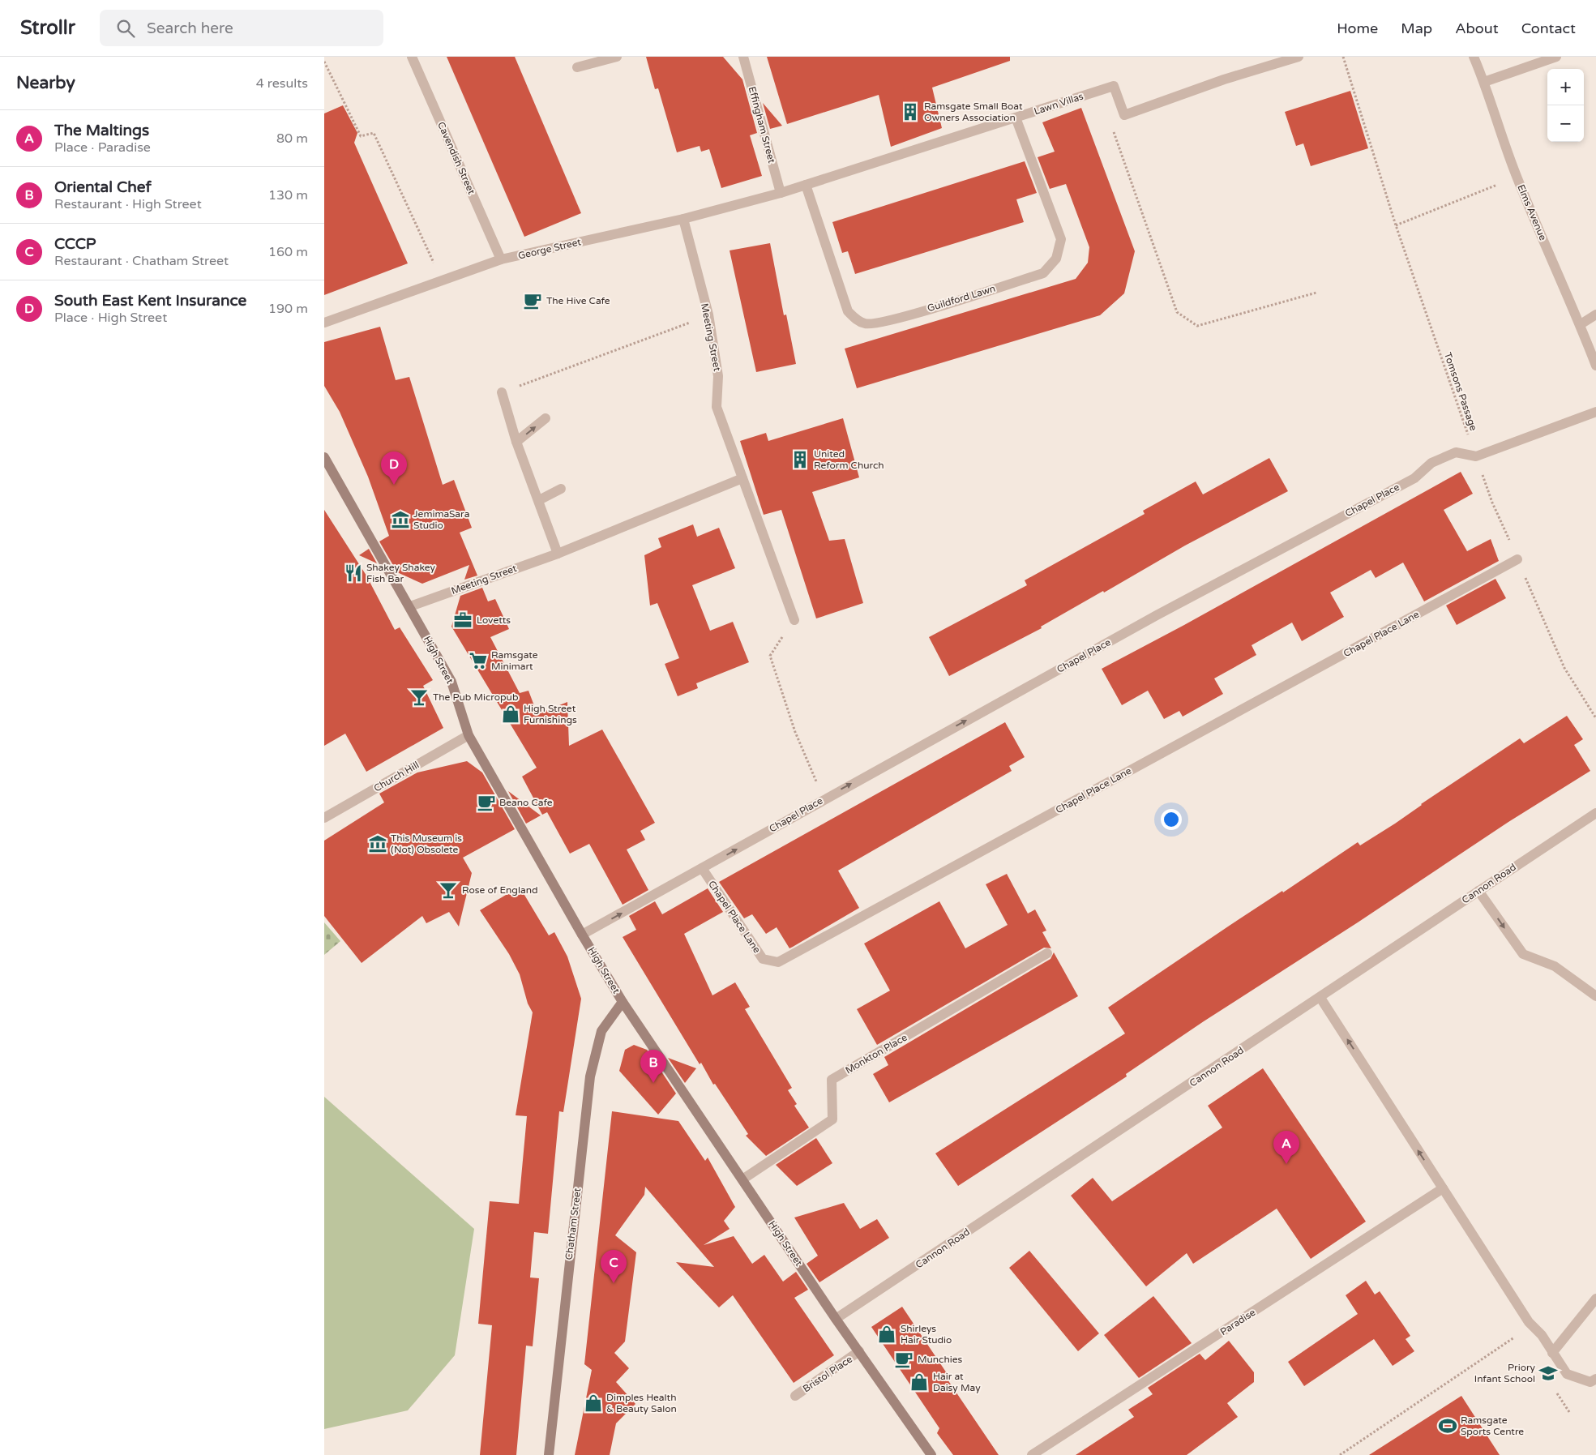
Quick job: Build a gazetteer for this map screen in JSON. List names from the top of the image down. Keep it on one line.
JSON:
{"streets":{"street":["Lawn Villas","Effingham Street","Cavendish Street","Elms Avenue","George Street","Guildford Lawn","Meeting Street","Chapel Place","Chapel Place Lane","High Street","Church Hill","Cannon Road","Monkton Place","Chatham Street","Paradise","Bristol Place"],"path":["Tomsons Passage"]},"crossings":[["Lawn Villas","Effingham Street"],["Lawn Villas","George Street"],["Lawn Villas","Guildford Lawn"],["Effingham Street","George Street"],["Cavendish Street","George Street"],["George Street","Meeting Street"],["Meeting Street","High Street"],["Tomsons Passage","Chapel Place"],["Tomsons Passage","Chapel Place Lane"],["Chapel Place","Chapel Place Lane"],["Chapel Place","High Street"],["High Street","Church Hill"],["High Street","Cannon Road"],["High Street","Monkton Place"],["High Street","Chatham Street"],["High Street","Bristol Place"]],"one_way":["Chapel Place"],"places":{"building":["Ramsgate Small Boat Owners Association","United Reform Church"],"cafe":["The Hive Cafe","Beano Cafe","Munchies"],"museum":["JemimaSara Studio","This Museum is (Not) Obsolete"],"restaurant":["Shakey Shakey Fish Bar"],"office":["Lovetts"],"supermarket":["Ramsgate Minimart"],"bar":["The Pub Micropub","Rose of England"],"shop":["High Street Furnishings","Shirleys Hair Studio","Hair at Daisy May","Dimples Health & Beauty Salon"],"school or university":["Priory Infant School"],"sports":["Ramsgate Sports Centre"]},"page":{"header":"Strollr","search":"Search here","nav":["Home","Map","About","Contact"],"heading":["Nearby","4 results"],"map_buttons":["+","−"],"list":[{"mark":"A","name":"The Maltings","note":"Place · Paradise","value":"80 m"},{"mark":"B","name":"Oriental Chef","note":"Restaurant · High Street","value":"130 m"},{"mark":"C","name":"CCCP","note":"Restaurant · Chatham Street","value":"160 m"},{"mark":"D","name":"South East Kent Insurance","note":"Place · High Street","value":"190 m"}],"pins":["D","B","A","C"]}}
